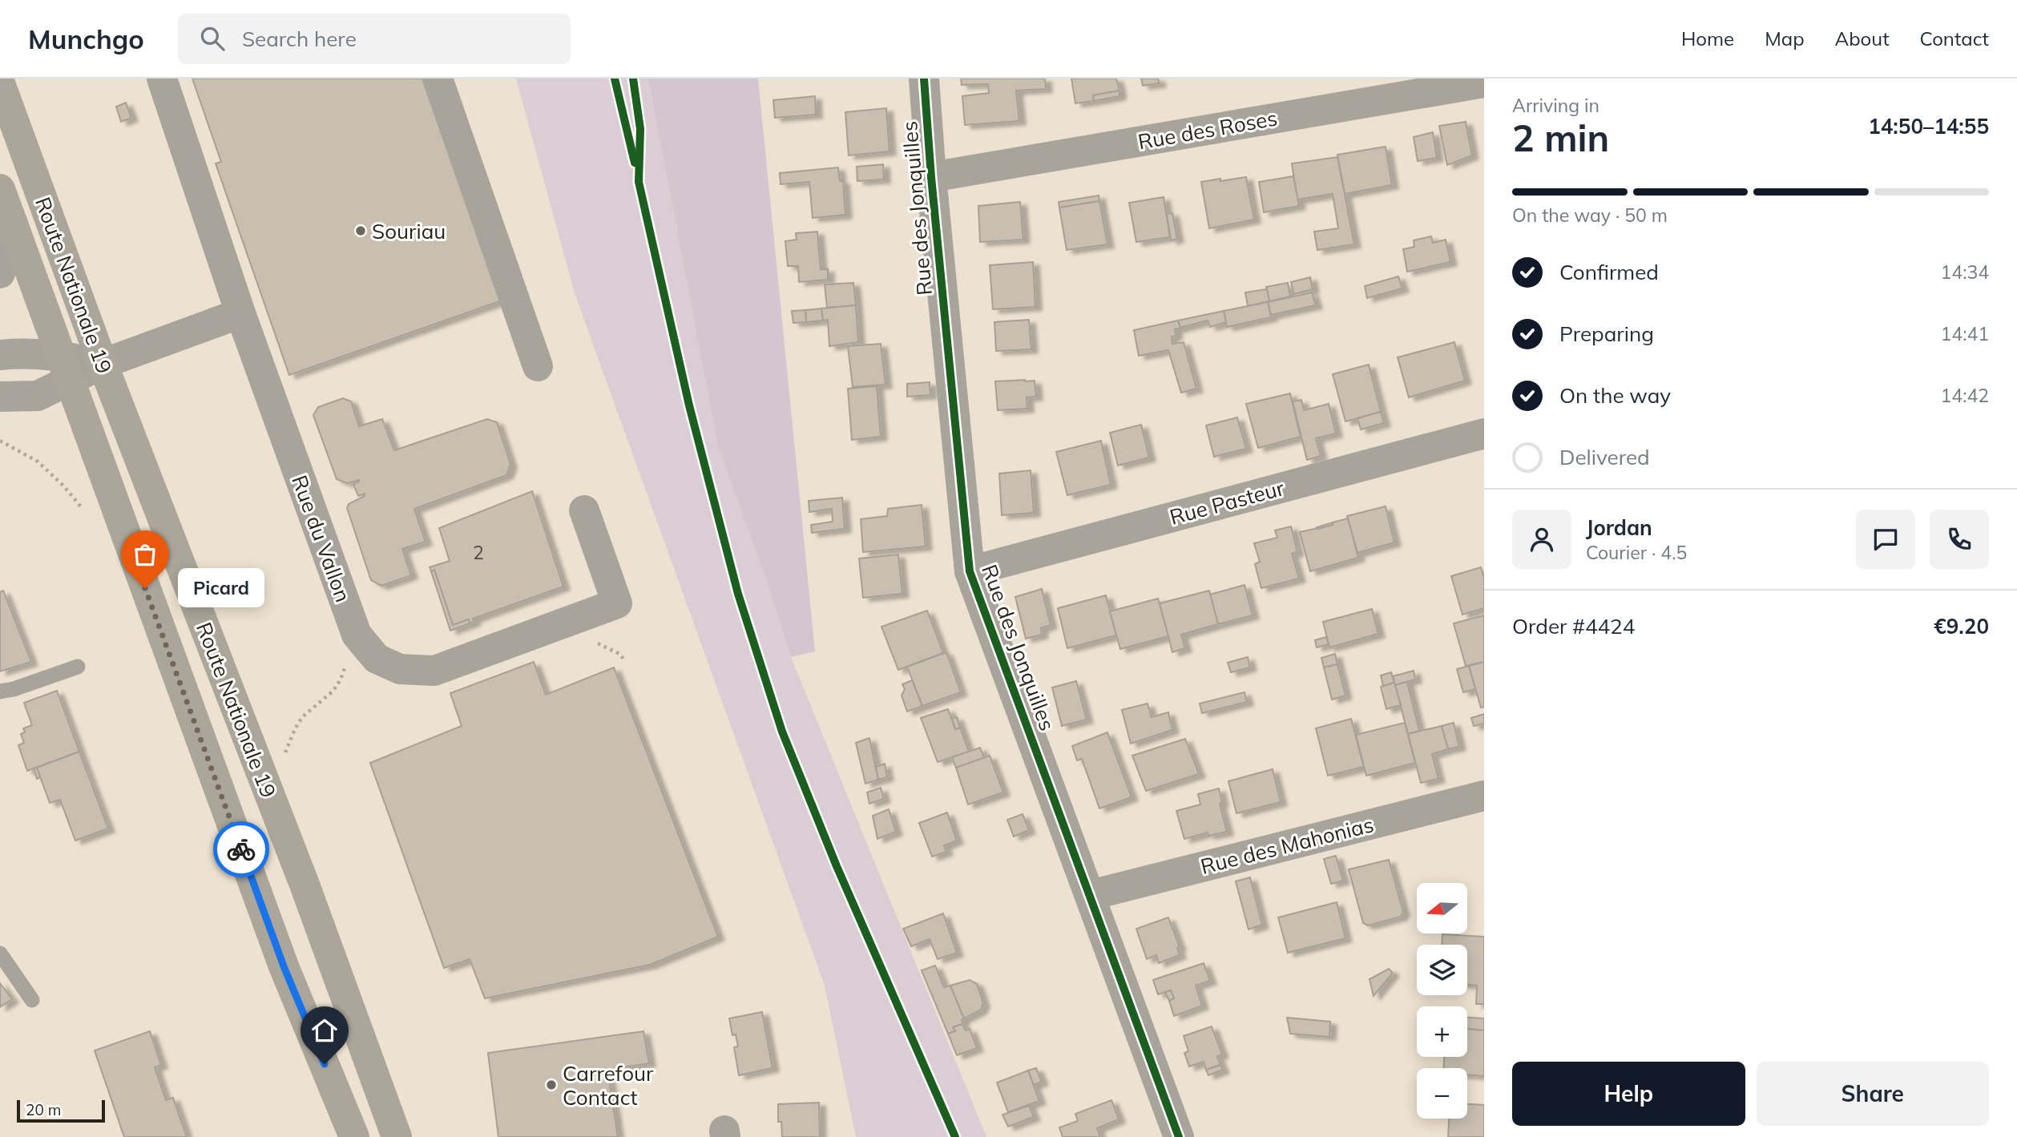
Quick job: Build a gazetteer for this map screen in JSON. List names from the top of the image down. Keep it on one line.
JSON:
{"streets":{"main road":["Route Nationale 19"],"street":["Rue des Roses","Rue des Jonquilles","Rue Pasteur","Rue du Vallon","Rue des Mahonias"]},"crossings":[["Rue des Roses","Rue des Jonquilles"],["Rue des Jonquilles","Rue Pasteur"],["Rue des Jonquilles","Rue des Mahonias"]],"places":["Souriau","Picard","Carrefour Contact"],"house_numbers":["2"],"scale_bar":"20 m","north":"left","page":{"header":"Munchgo","search":"Search here","nav":["Home","Map","About","Contact"],"heading":["2 min","Arriving in","14:50–14:55"],"panel":["Jordan","Courier · 4.5","Order #4424","€9.20"],"bar":"On the way · 50 m","list":[["Confirmed","14:34"],["Preparing","14:41"],["On the way","14:42"],"Delivered"],"bubble":"Picard","map_buttons":["+","−"],"buttons":["Help","Share"],"scale":"20 m"}}
